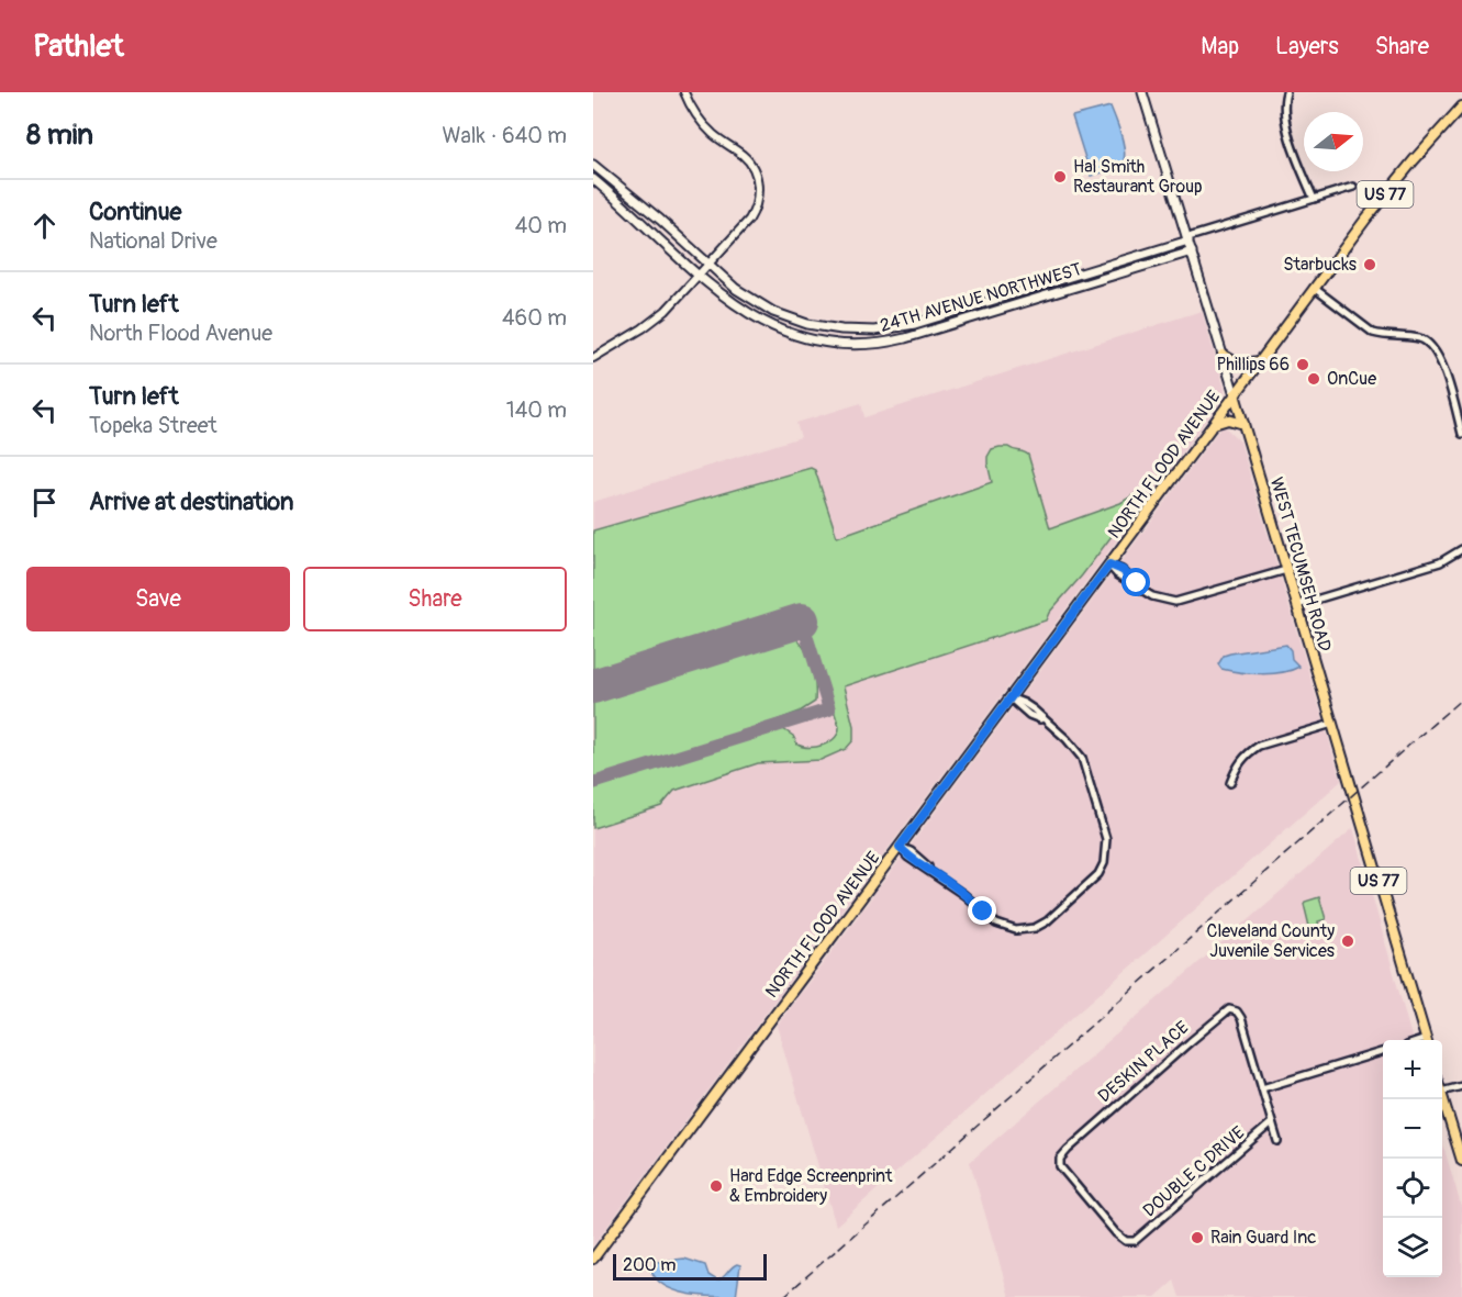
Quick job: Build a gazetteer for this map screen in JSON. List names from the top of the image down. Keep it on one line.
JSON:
{"streets":{"main road":["US 77","24TH AVENUE NORTHWEST","NORTH FLOOD AVENUE","WEST TECUMSEH ROAD"],"street":["DESKIN PLACE","DOUBLE C DRIVE"]},"crossings":[["24TH AVENUE NORTHWEST","WEST TECUMSEH ROAD"],["NORTH FLOOD AVENUE","WEST TECUMSEH ROAD"],["DESKIN PLACE","DOUBLE C DRIVE"]],"places":["Hal Smith Restaurant Group","Starbucks","Phillips 66","OnCue","Cleveland County Juvenile Services","Hard Edge Screenprint & Embroidery","Rain Guard Inc"],"scale_bar":"200 m","north":"right","page":{"header":"Pathlet","nav":["Map","Layers","Share"],"heading":["8 min","Walk · 640 m"],"list":[["Continue","National Drive","40 m"],["Turn left","North Flood Avenue","460 m"],["Turn left","Topeka Street","140 m"],"Arrive at destination"],"buttons":["Save","Share"],"map_buttons":["+","−"],"scale":"200 m"}}
